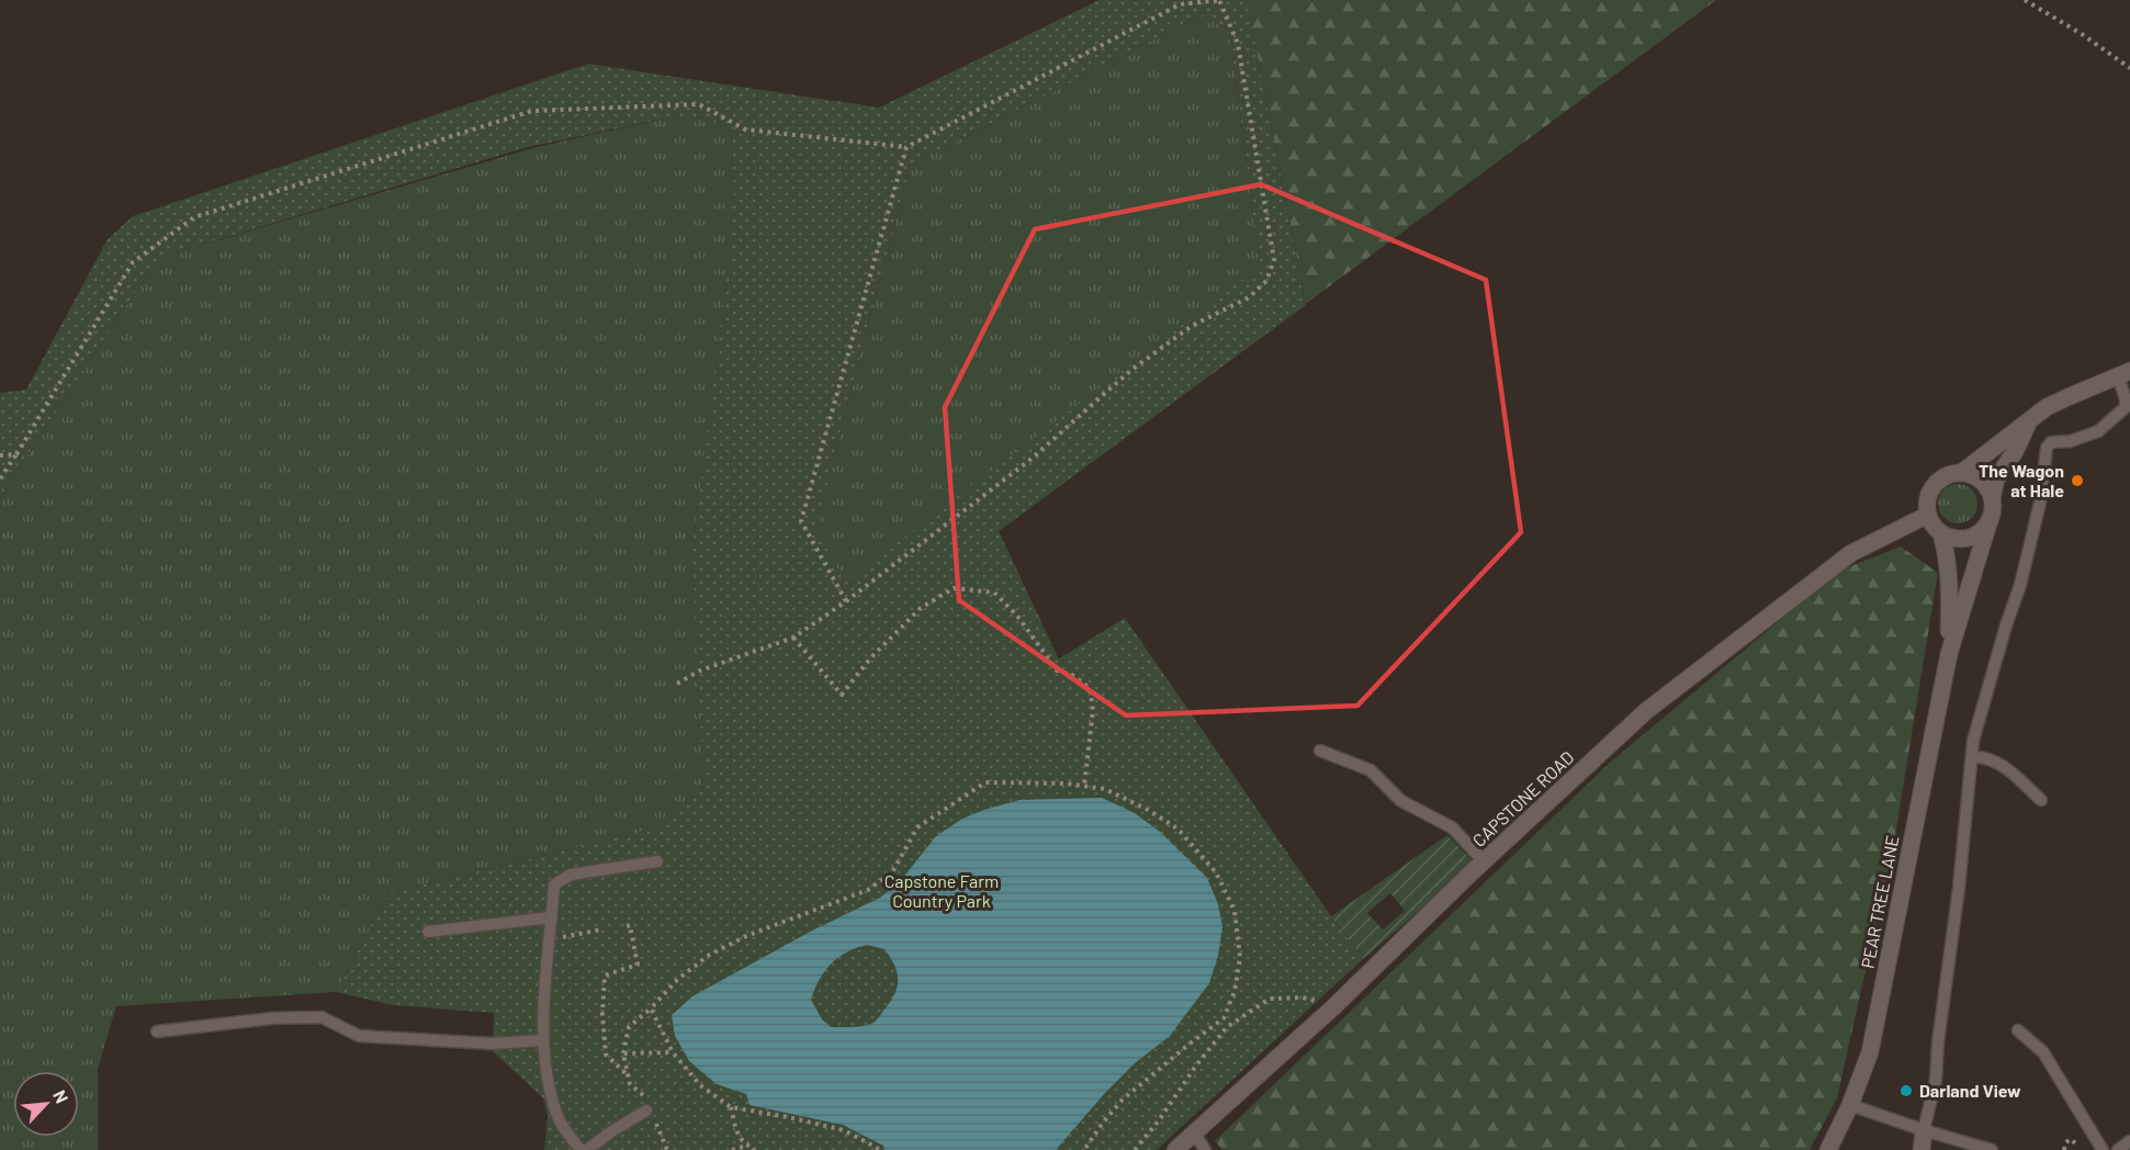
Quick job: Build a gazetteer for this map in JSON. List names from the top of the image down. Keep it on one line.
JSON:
{"streets":{"street":["CAPSTONE ROAD","PEAR TREE LANE"]},"crossings":[["CAPSTONE ROAD","PEAR TREE LANE"]],"parks":["Capstone Farm Country Park"],"places":["The Wagon at Hale","Darland View"],"north":"top right"}
